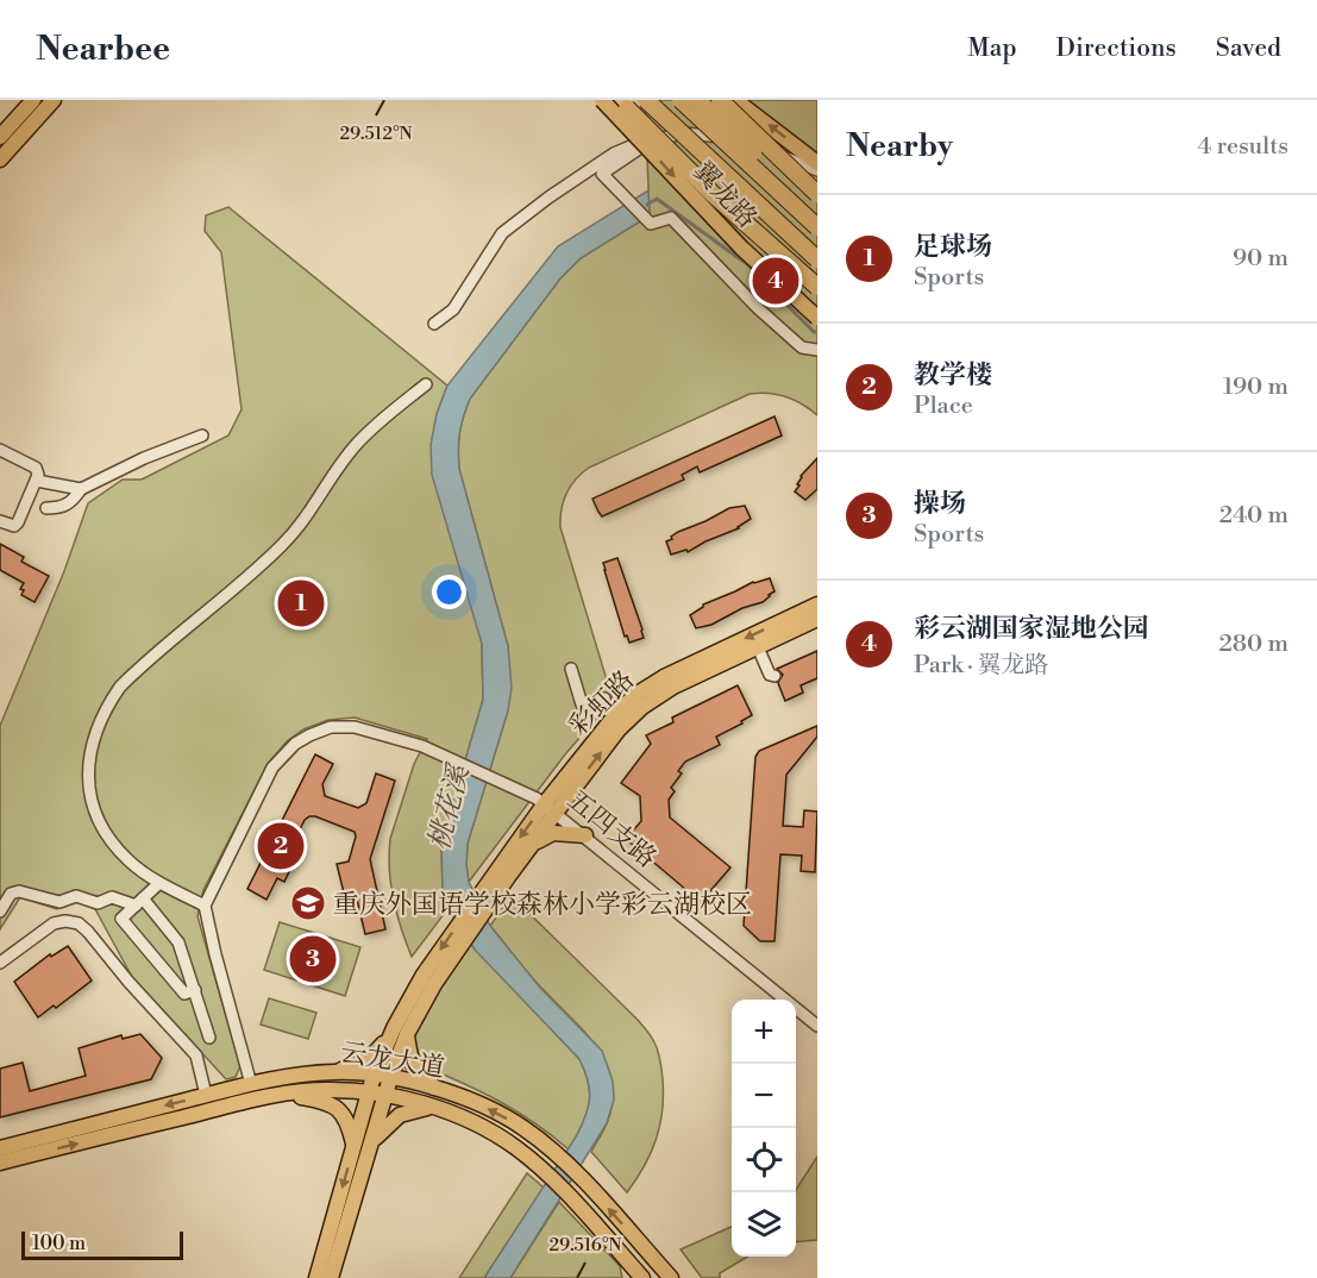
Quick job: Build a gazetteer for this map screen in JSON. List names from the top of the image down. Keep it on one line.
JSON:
{"streets":{"highway":["翼龙路"],"main road":["彩虹路","云龙大道"],"street":["五四支路"]},"crossings":[["彩虹路","五四支路"]],"water":["桃花溪"],"places":{"school or university":["重庆外国语学校森林小学彩云湖校区"]},"scale_bar":"100 m","page":{"header":"Nearbee","nav":["Map","Directions","Saved"],"heading":["Nearby","4 results"],"list":[{"mark":"1","name":"足球场","note":"Sports","value":"90 m"},{"mark":"2","name":"教学楼","note":"Place","value":"190 m"},{"mark":"3","name":"操场","note":"Sports","value":"240 m"},{"mark":"4","name":"彩云湖国家湿地公园","note":"Park · 翼龙路","value":"280 m"}],"pins":["4","1","2","3"],"map_buttons":["+","−"],"scale":"100 m"},"coordinates":["29.512°N","29.516°N"]}
